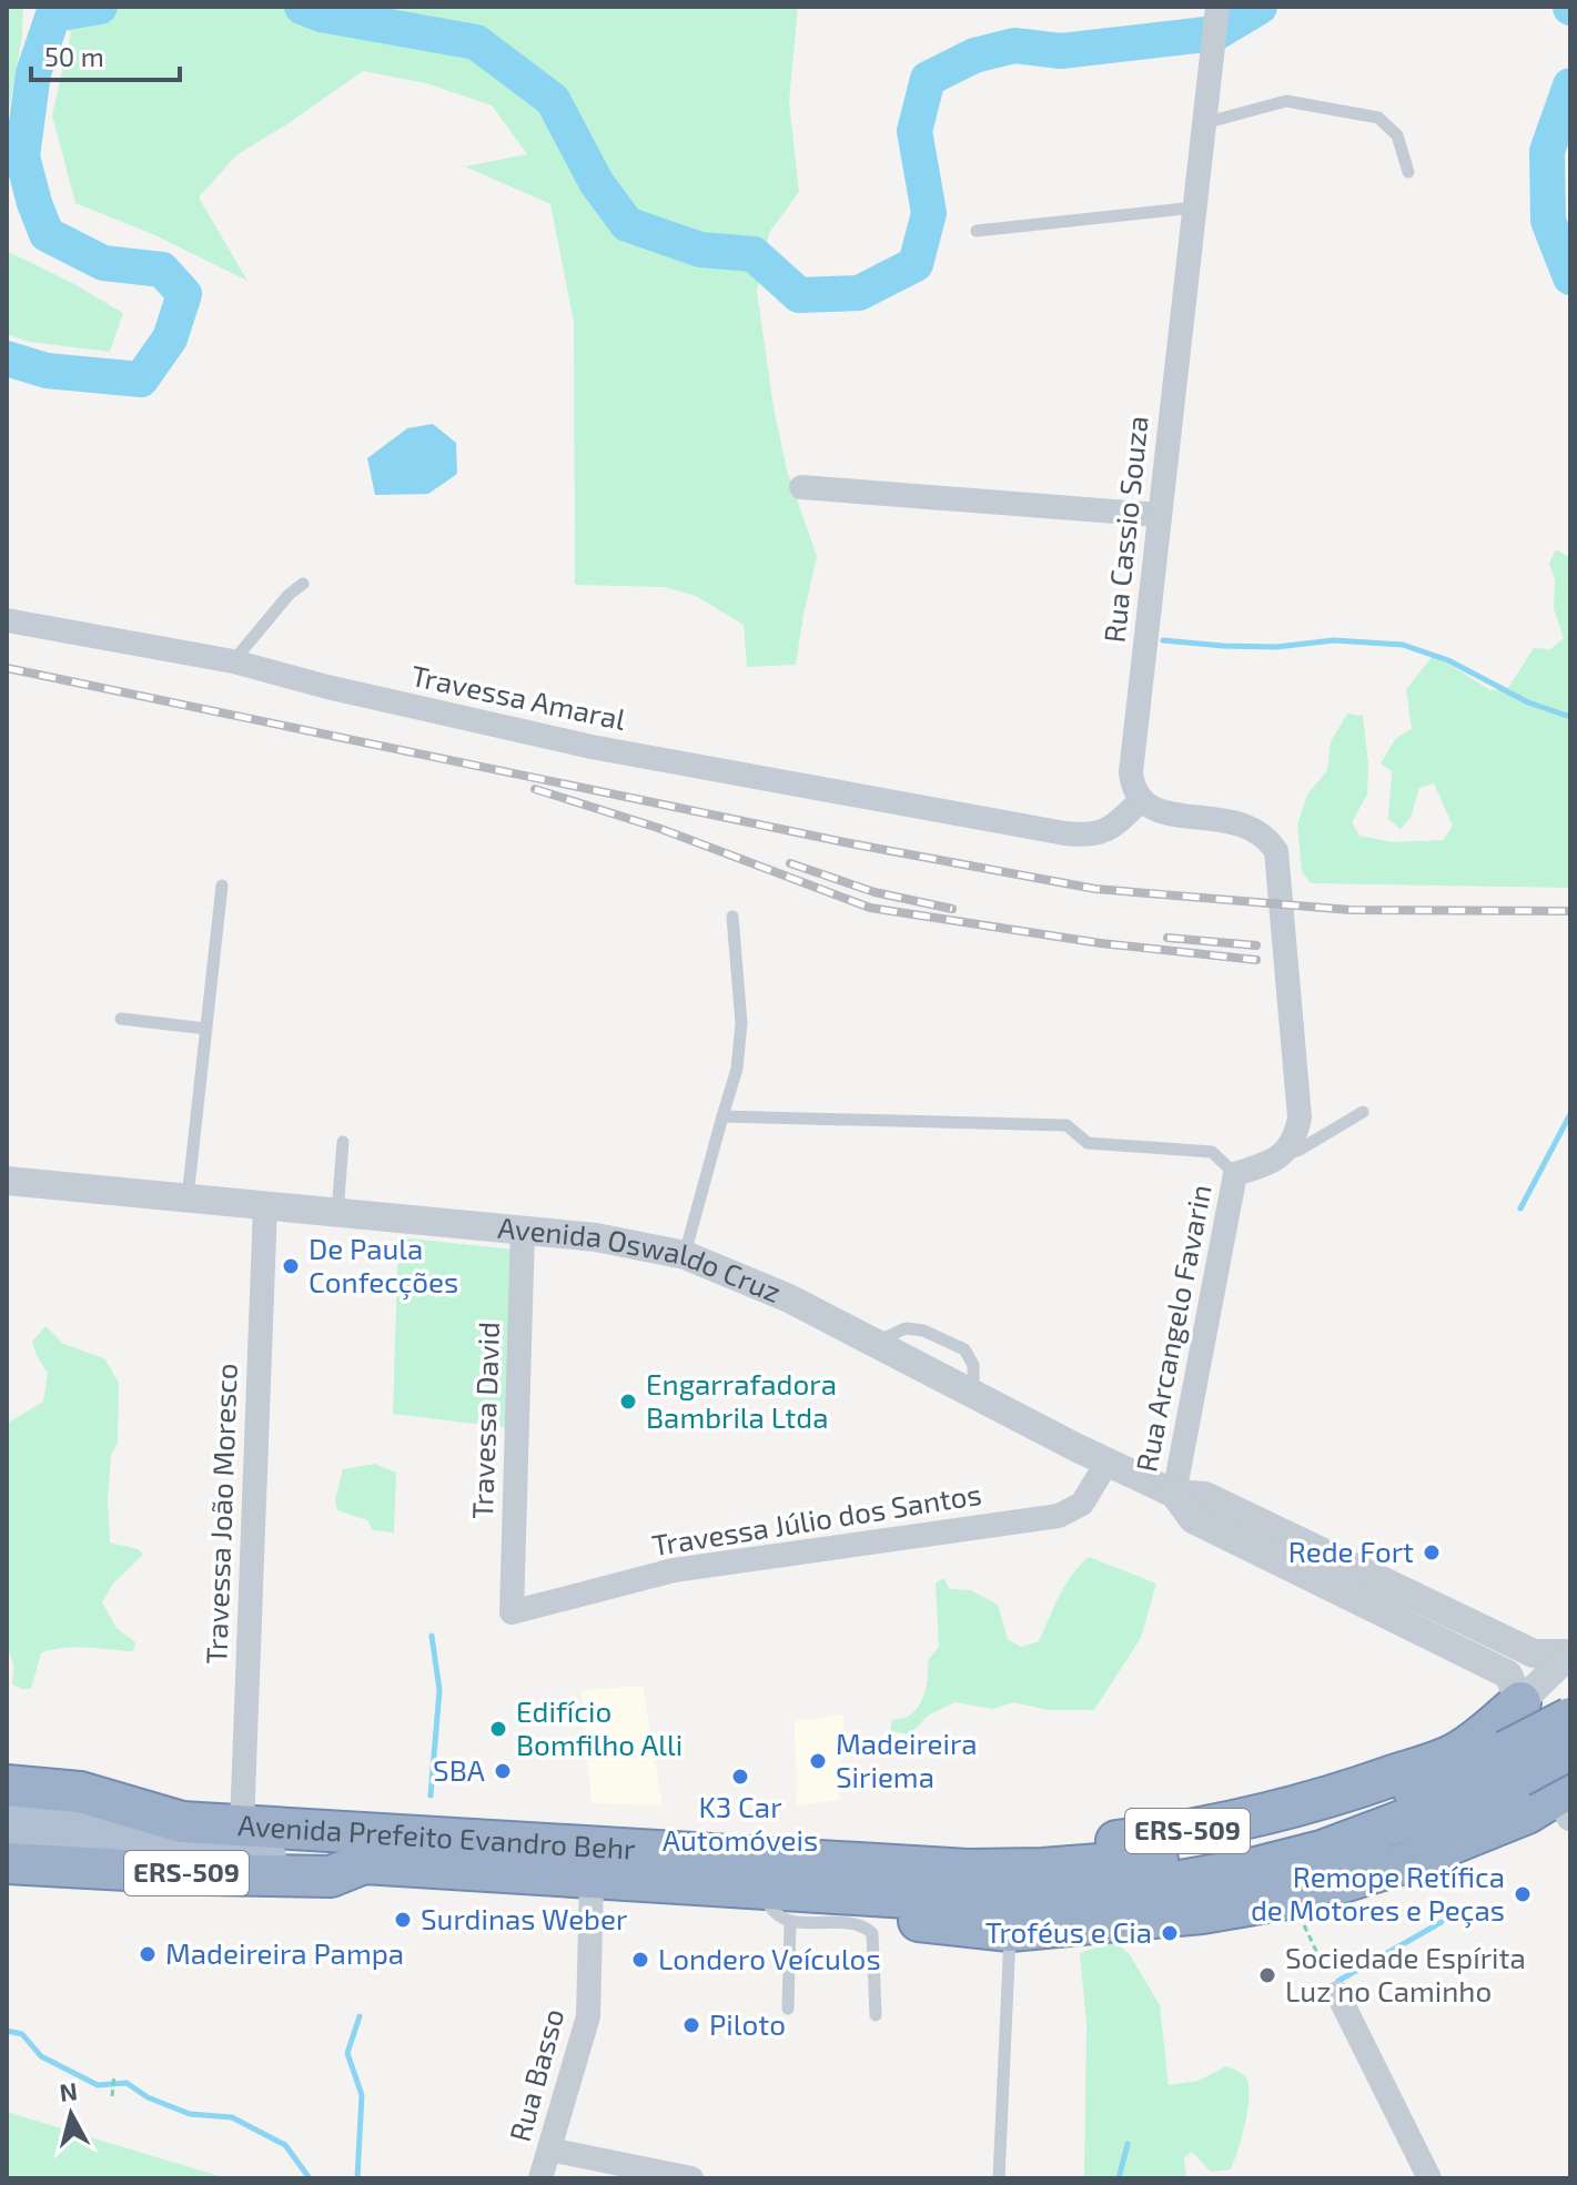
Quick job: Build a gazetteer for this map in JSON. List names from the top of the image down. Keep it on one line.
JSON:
{"streets":{"highway":["ERS-509","Avenida Prefeito Evandro Behr"],"street":["Rua Cassio Souza","Travessa Amaral","Avenida Oswaldo Cruz","Rua Arcangelo Favarin","Travessa David","Travessa João Moresco","Travessa Júlio dos Santos","Rua Basso"]},"crossings":[["Rua Cassio Souza","Travessa Amaral"],["Avenida Oswaldo Cruz","Rua Arcangelo Favarin"],["Avenida Oswaldo Cruz","Travessa David"],["Avenida Oswaldo Cruz","Travessa João Moresco"],["Avenida Oswaldo Cruz","Travessa Júlio dos Santos"],["Avenida Oswaldo Cruz","ERS-509"],["Avenida Oswaldo Cruz","Avenida Prefeito Evandro Behr"],["Travessa David","Travessa Júlio dos Santos"],["Travessa João Moresco","Avenida Prefeito Evandro Behr"],["ERS-509","Avenida Prefeito Evandro Behr"],["Avenida Prefeito Evandro Behr","Rua Basso"]],"places":["De Paula Confecções","Engarrafadora Bambrila Ltda","Rede Fort","Edifício Bomfilho Alli","Madeireira Siriema","SBA","K3 Car Automóveis","Remope Retífica de Motores e Peças","Surdinas Weber","Troféus e Cia","Madeireira Pampa","Londero Veículos","Sociedade Espírita Luz no Caminho","Piloto"],"scale_bar":"50 m","north":"top"}
